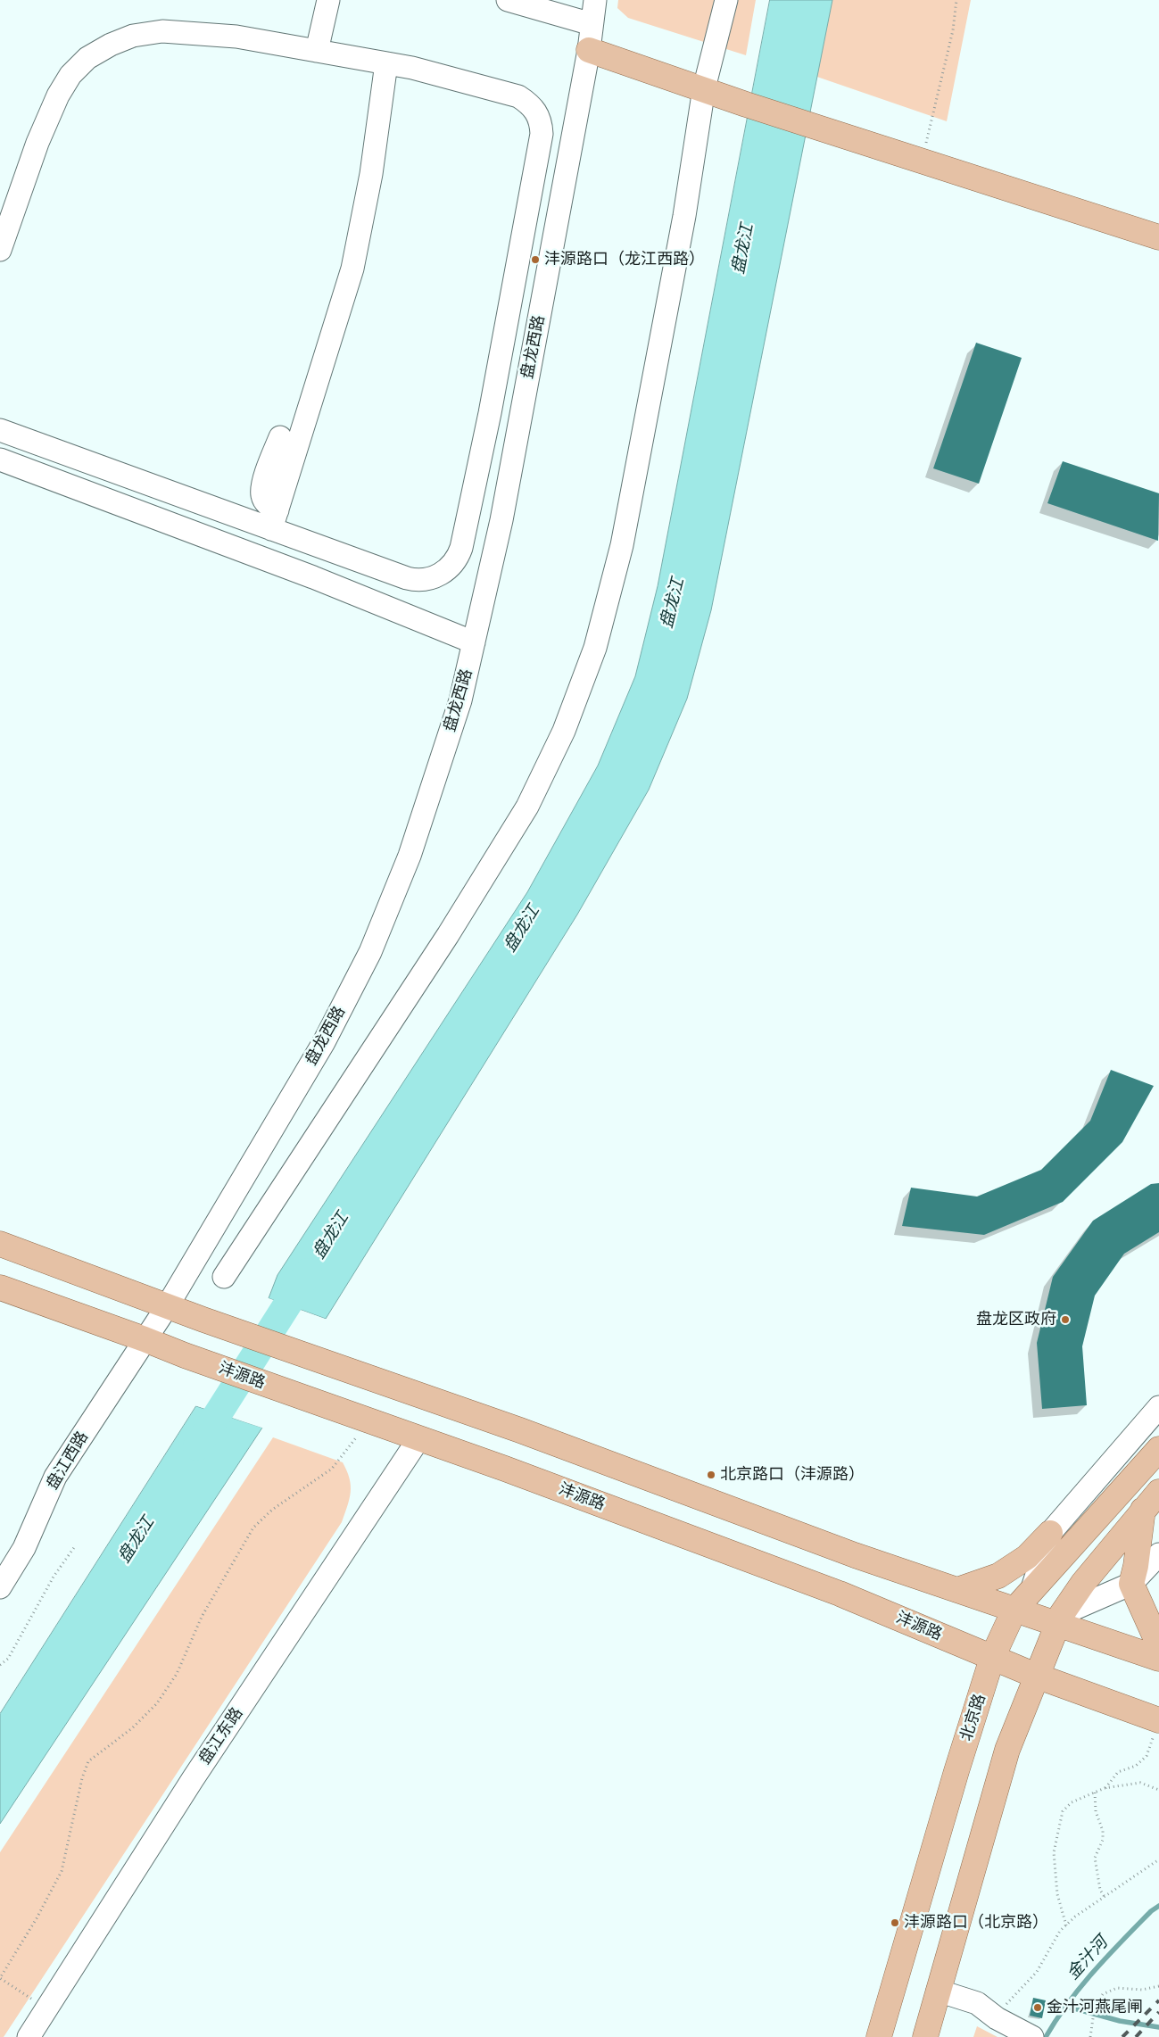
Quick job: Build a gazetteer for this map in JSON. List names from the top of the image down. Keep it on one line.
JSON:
{"streets":{"main road":["沣源路","北京路"],"street":["盘龙西路","盘江西路","盘江东路"]},"crossings":[["盘龙西路","沣源路"],["盘龙西路","盘江西路"],["沣源路","盘江西路"],["沣源路","北京路"],["沣源路","盘江东路"]],"water":["盘龙江","金汁河"],"places":["沣源路口（龙江西路）","盘龙区政府","北京路口（沣源路）","沣源路口（北京路）","金汁河燕尾闸"]}
